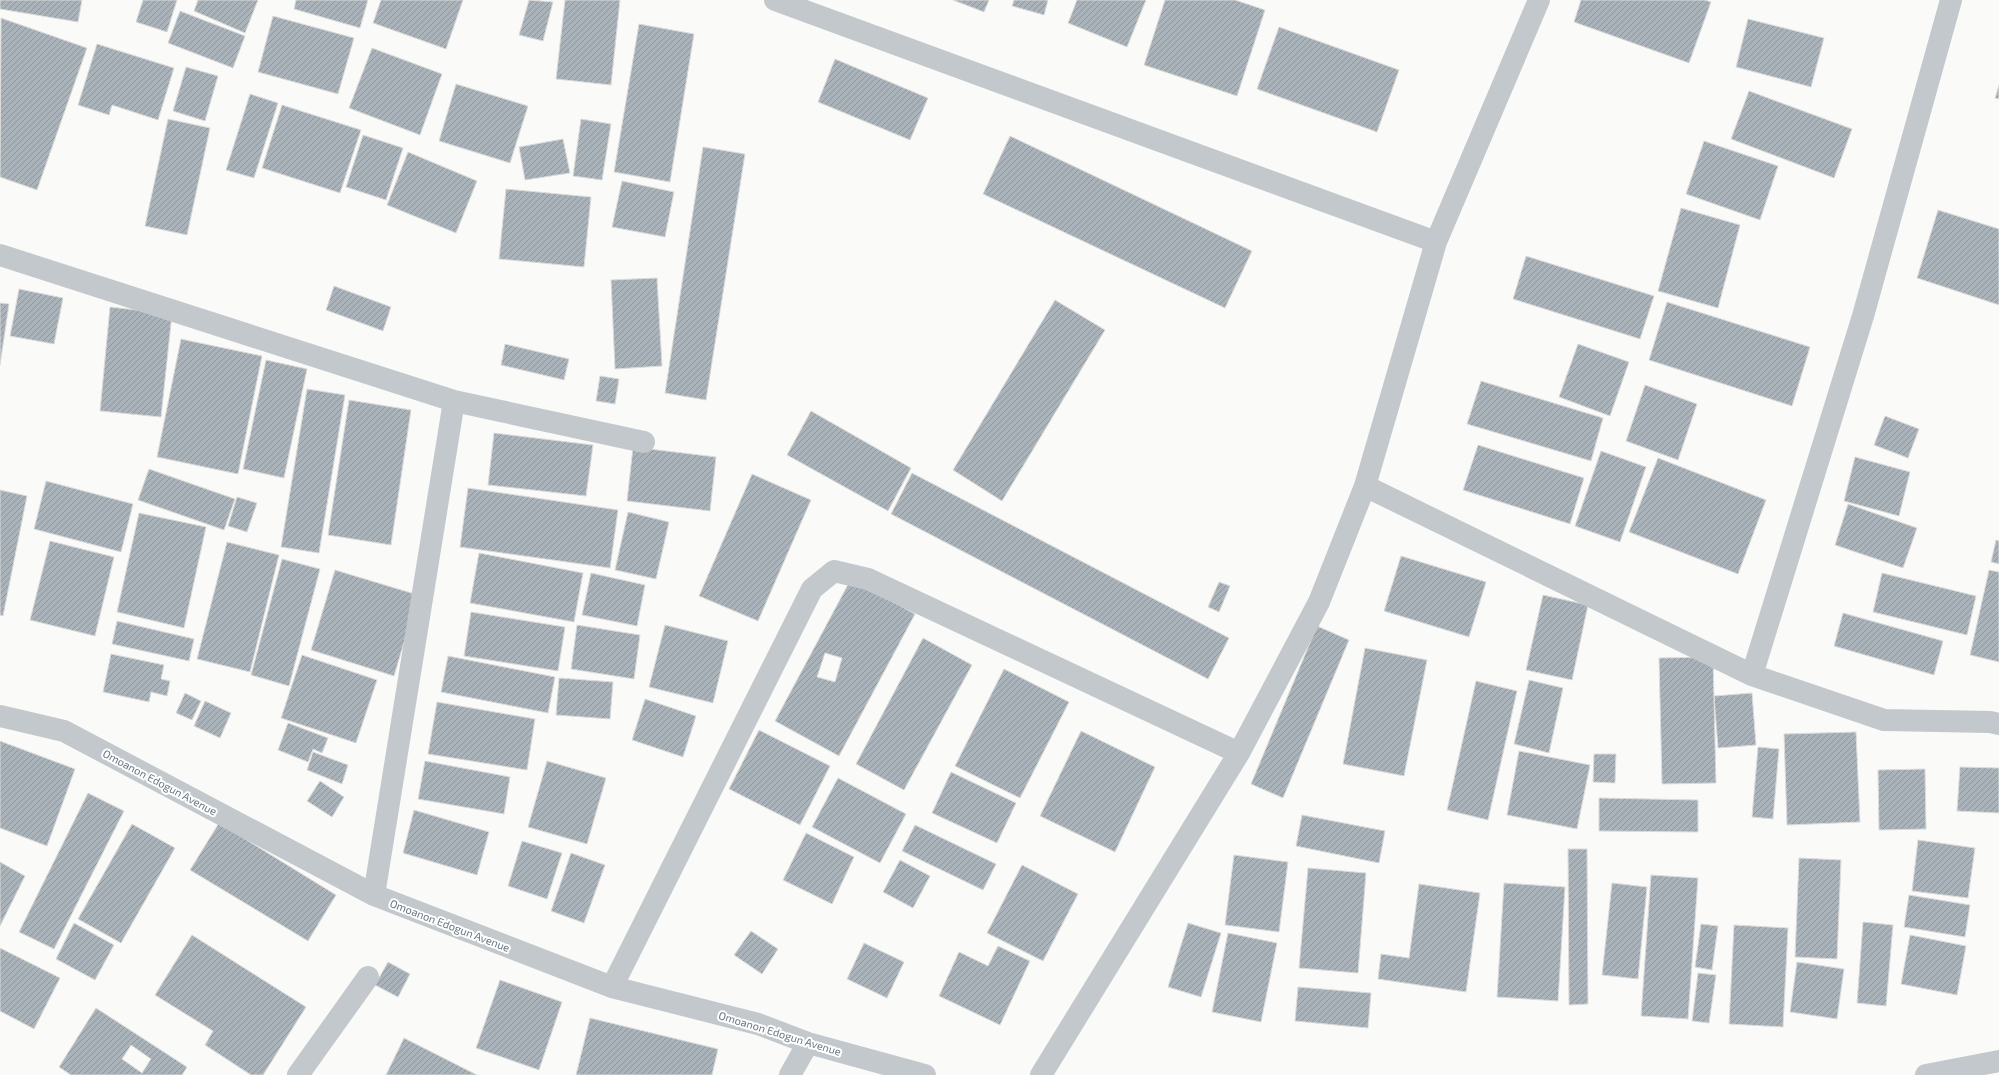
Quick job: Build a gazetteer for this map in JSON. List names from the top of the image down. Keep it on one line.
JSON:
{"streets":{"street":["Omoanon Edogun Avenue"]}}
